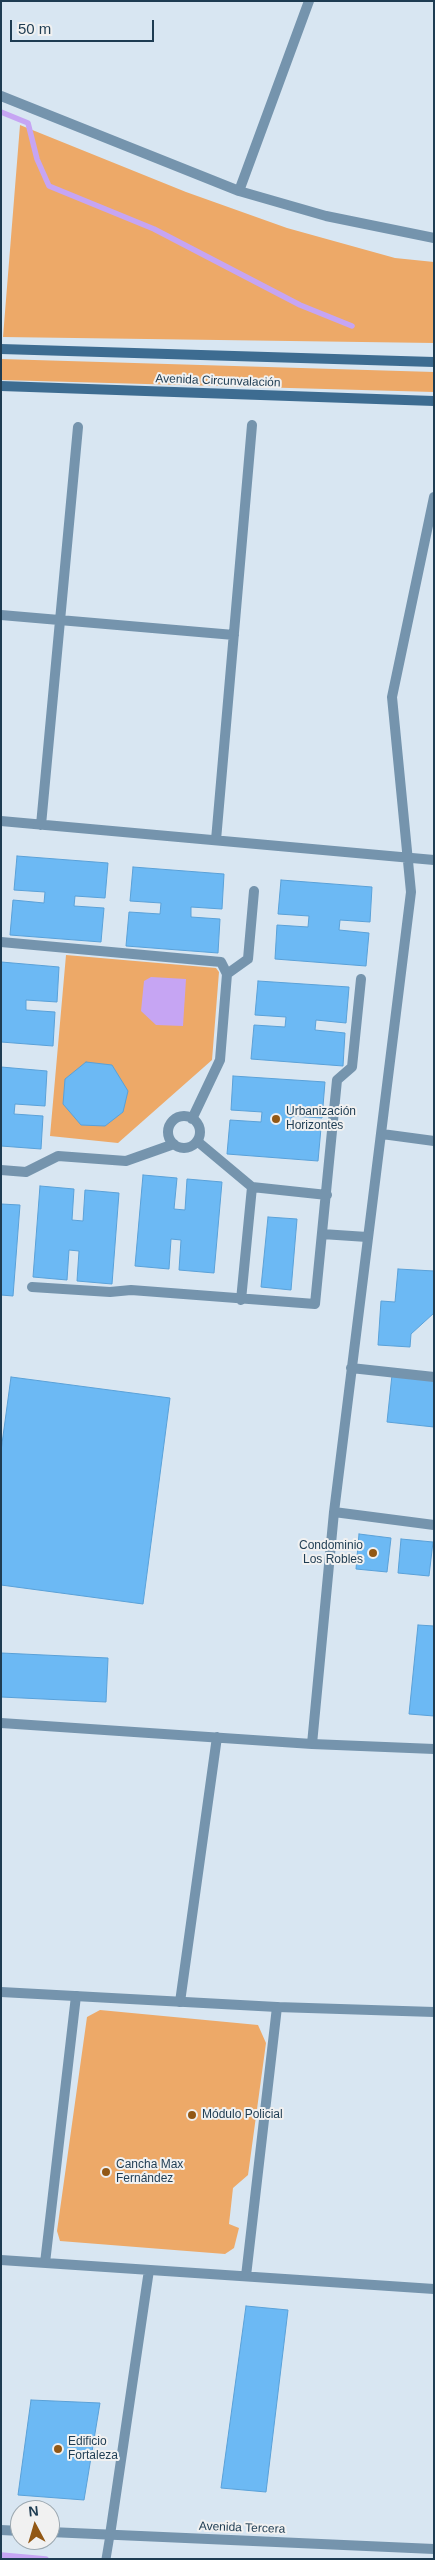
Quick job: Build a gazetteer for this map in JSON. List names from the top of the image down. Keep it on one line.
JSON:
{"streets":{"main road":["Avenida Circunvalación"],"street":["Avenida Tercera"]},"places":["Urbanización Horizontes","Condominio Los Robles","Módulo Policial","Cancha Max Fernández","Edificio Fortaleza"],"scale_bar":"50 m","north":"top"}
